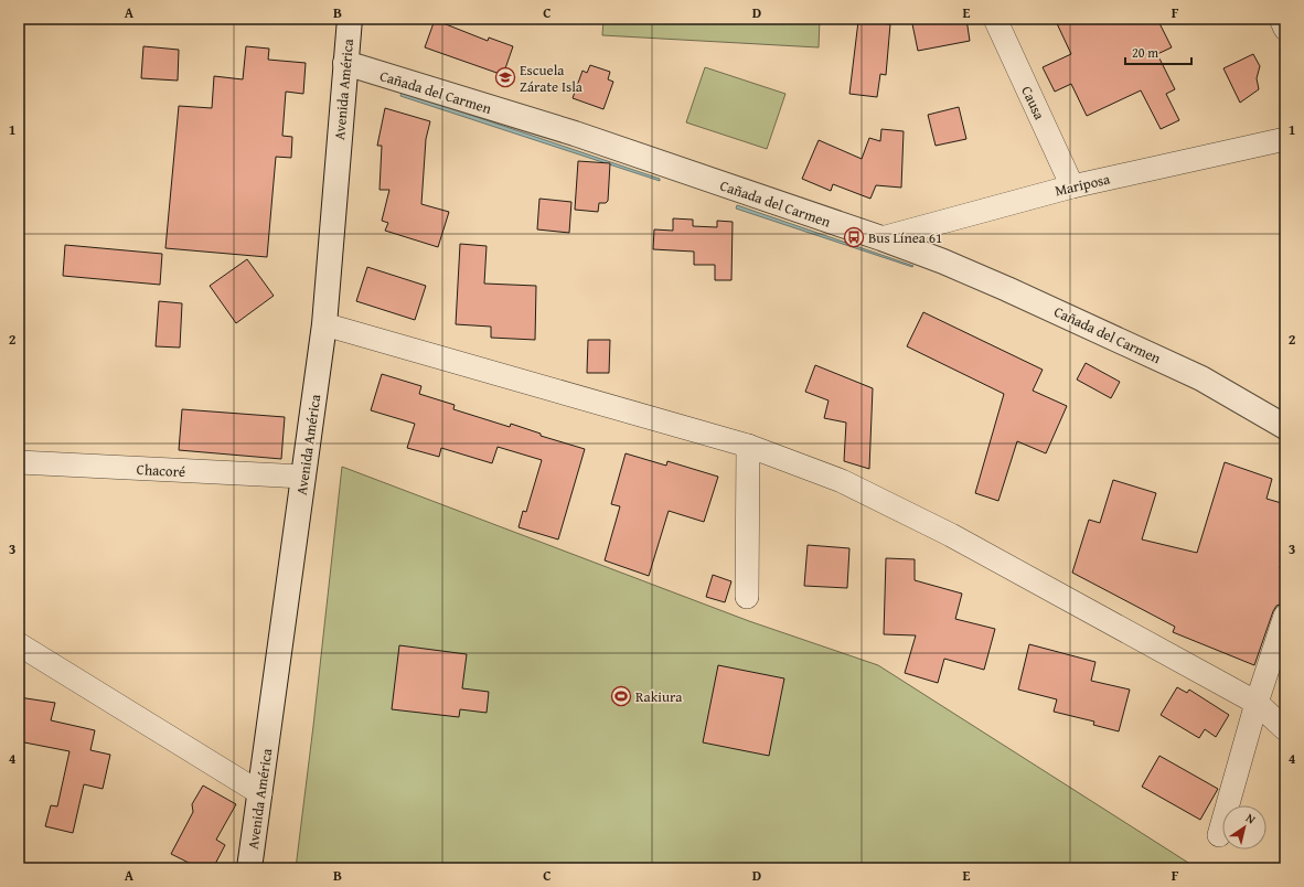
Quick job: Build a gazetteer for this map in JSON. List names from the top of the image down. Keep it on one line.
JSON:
{"streets":{"street":["Avenida América","Cañada del Carmen","Causa","Mariposa","Chacoré"]},"crossings":[["Avenida América","Cañada del Carmen"],["Avenida América","Chacoré"],["Cañada del Carmen","Mariposa"],["Causa","Mariposa"]],"places":{"school or university":["Escuela Zárate Isla"],"bus stop":["Bus Línea 61"],"sports":["Rakiura"]},"scale_bar":"20 m","north":"top right","grid":{"columns":["A","B","C","D","E","F"],"rows":["1","2","3","4"]}}
